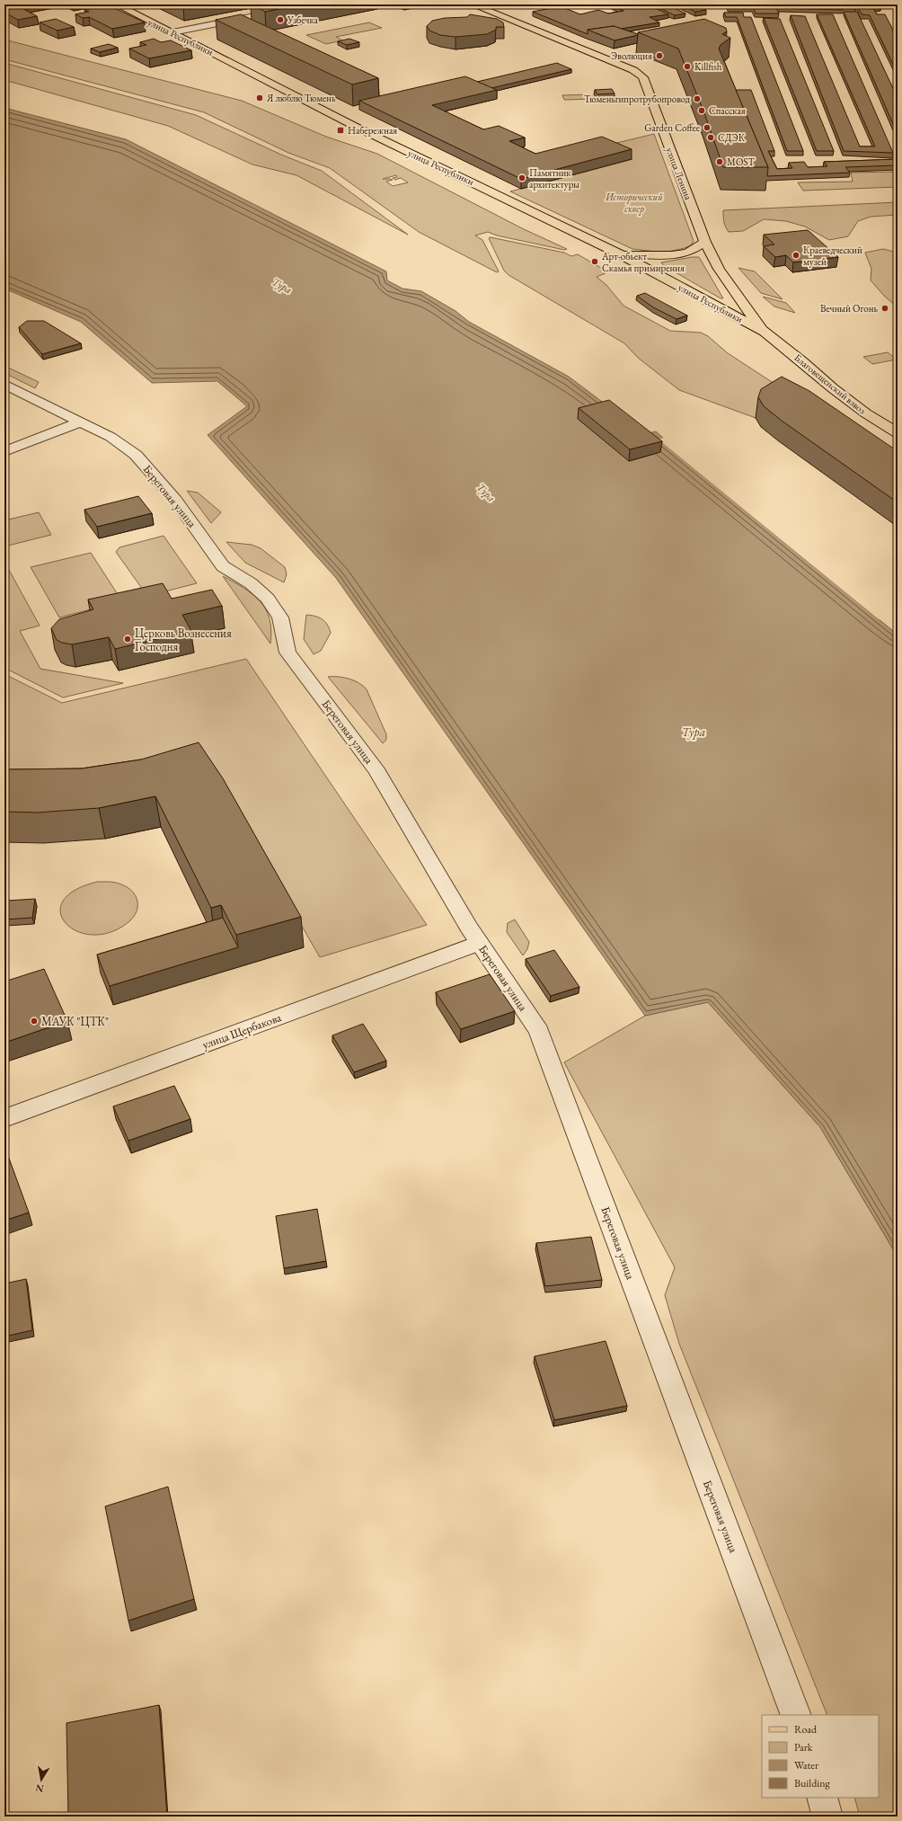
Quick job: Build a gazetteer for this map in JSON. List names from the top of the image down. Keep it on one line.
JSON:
{"streets":{"main road":["улица Республики","улица Ленина","Благовещенский взвоз"],"street":["Береговая улица","улица Щербакова"]},"crossings":[["улица Республики","улица Ленина"],["улица Республики","Благовещенский взвоз"],["улица Ленина","Благовещенский взвоз"],["Береговая улица","улица Щербакова"]],"water":["Тура"],"parks":["Исторический сквер"],"places":{"other":["Узбечка","Эволюция","Killfish","Я люблю Тюмень","Тюменьгипротрубопровод","Спасская","Garden Coffee","СДЭК","MOST","Памятник архитектуры","Краеведческий музей","Арт-обьект Скамья примирения","Вечный Огонь","Церковь Вознесения Господня","МАУК \"ЦТК\""],"transit":["Набережная"]},"legend":["Road","Park","Water","Building"],"north":"bottom"}
